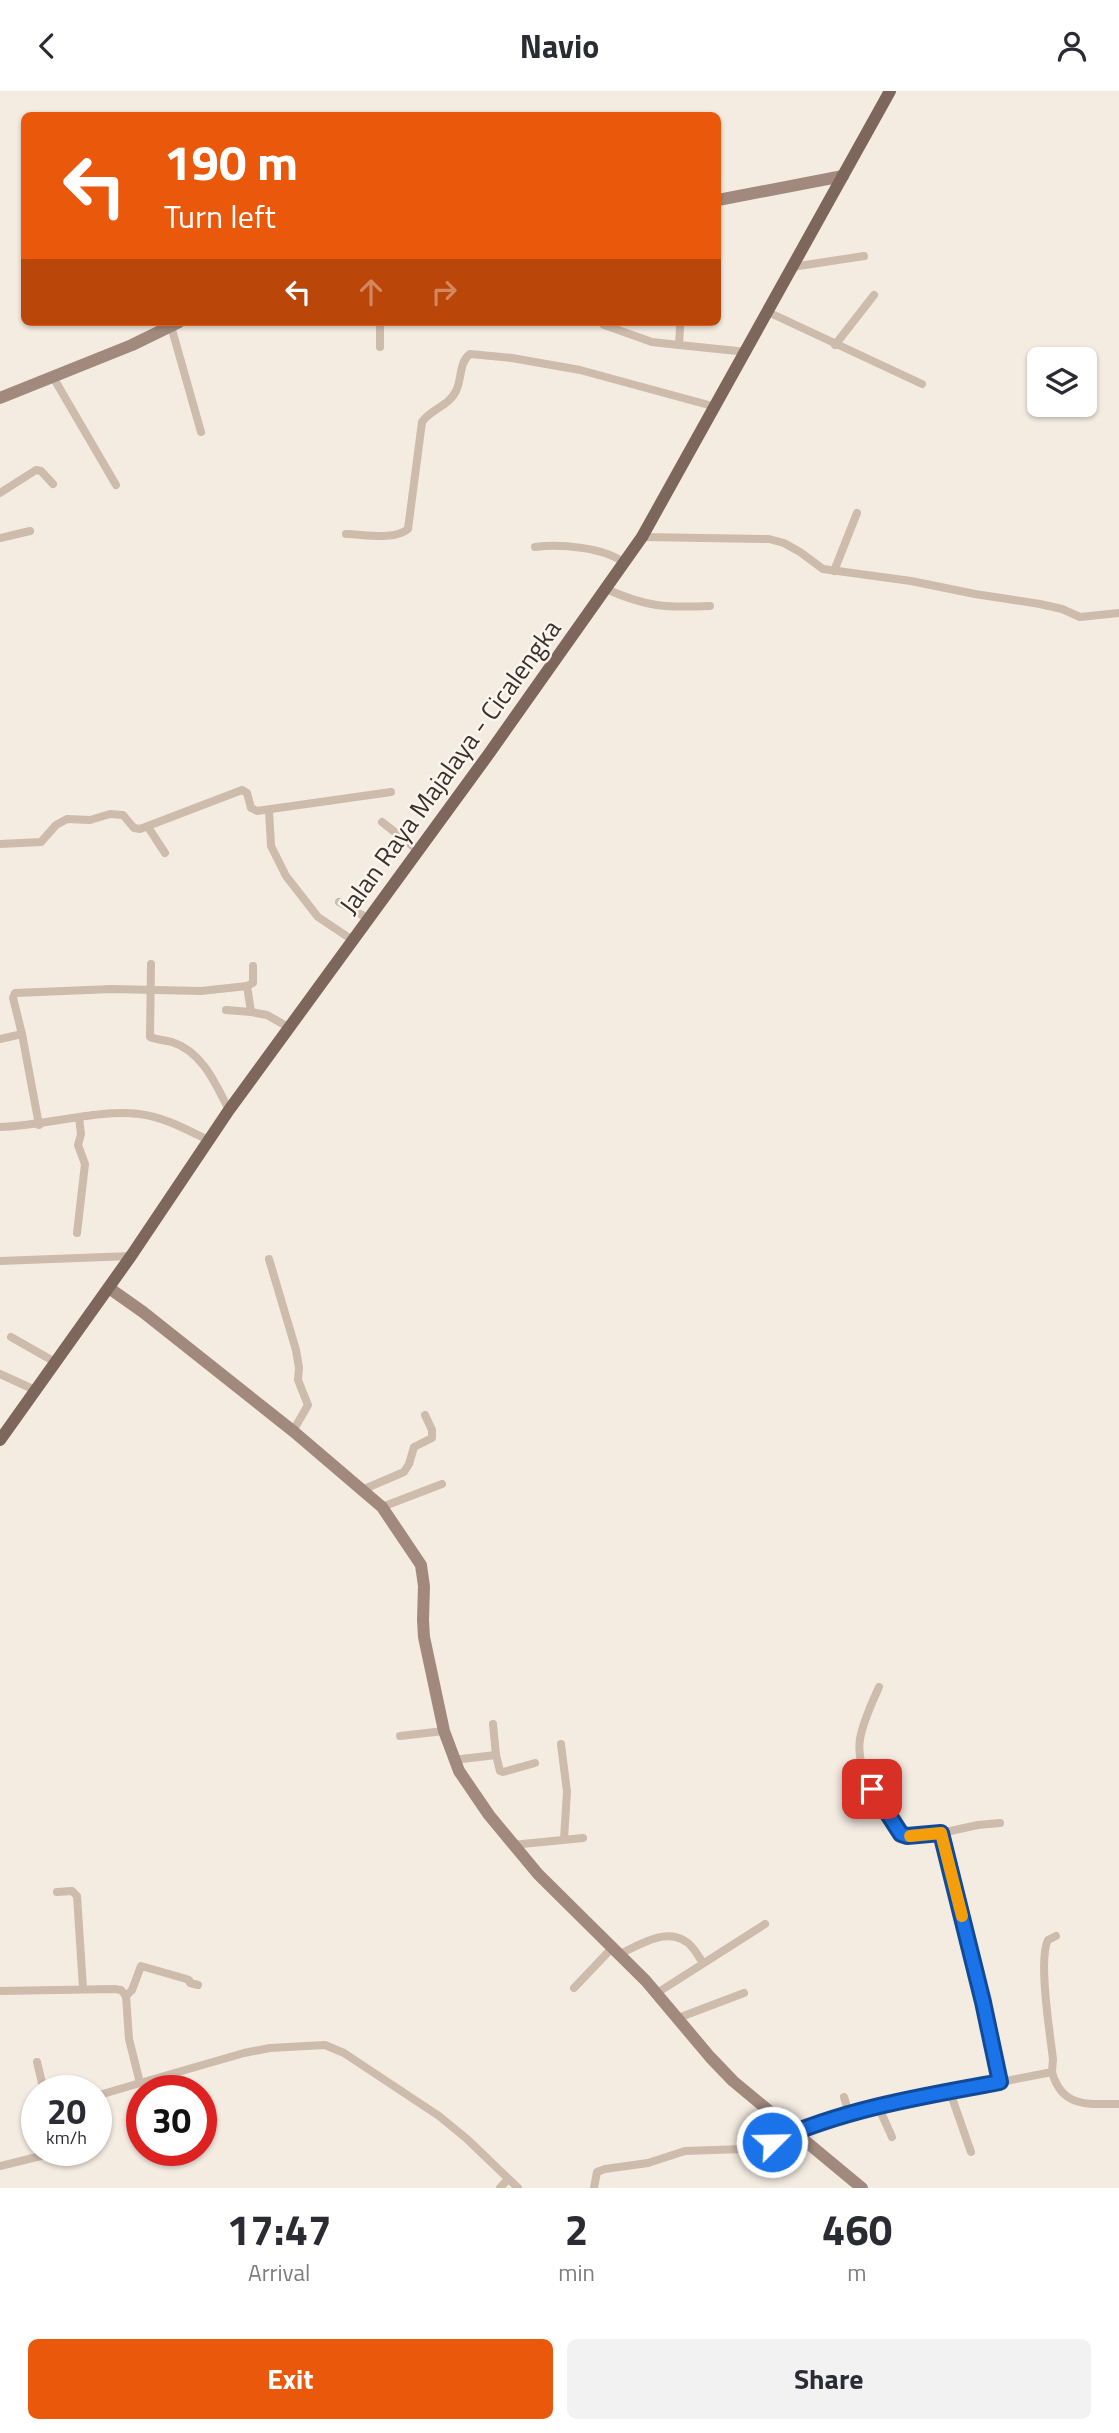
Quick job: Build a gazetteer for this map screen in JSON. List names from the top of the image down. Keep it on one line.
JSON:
{"streets":{"main road":["Jalan Raya Majalaya - Cicalengka"]},"page":{"header":"Navio","turn":["190 m","Turn left"],"speed":"20 km/h","limit":"30","eta":["17:47","Arrival","2","min","460","m"],"buttons":["Exit","Share"]}}
